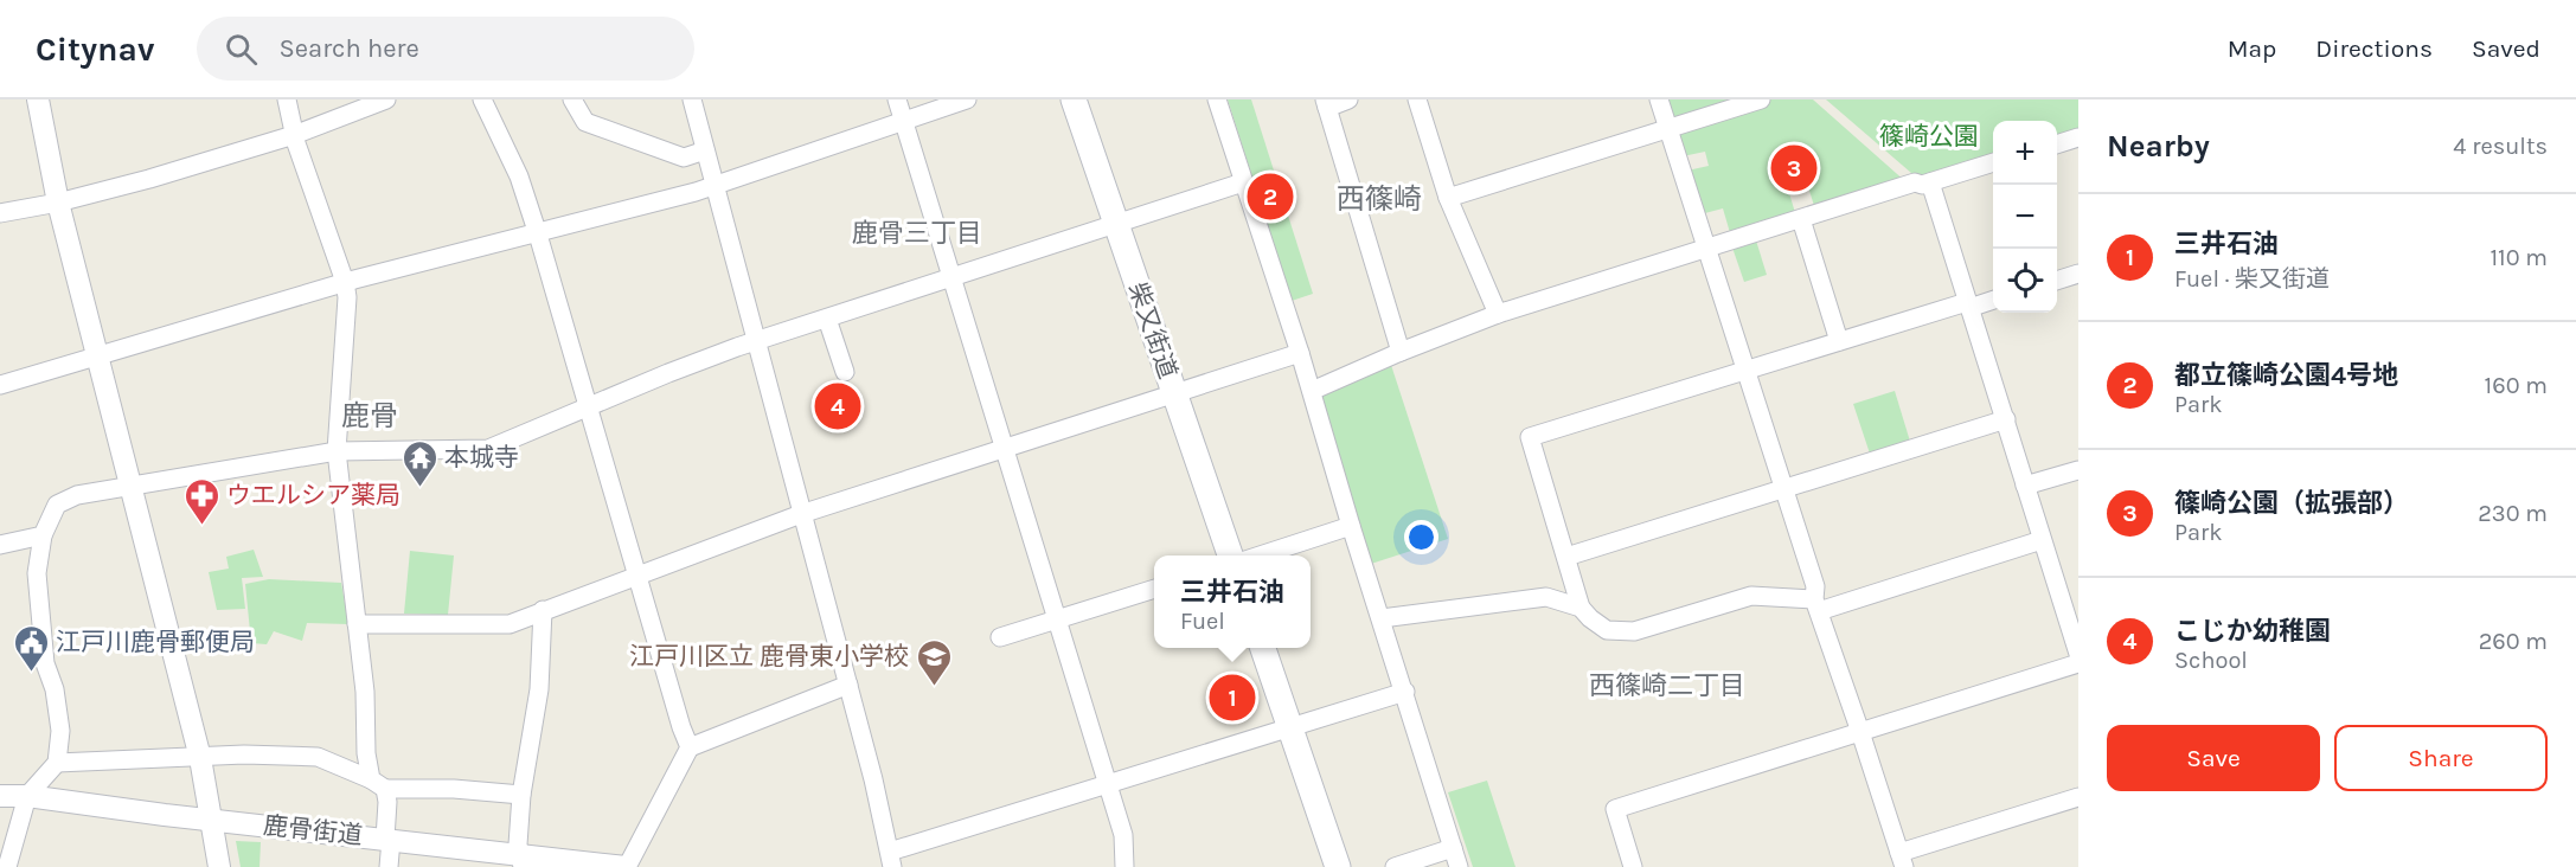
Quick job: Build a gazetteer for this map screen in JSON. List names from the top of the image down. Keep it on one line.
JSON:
{"streets":{"main road":["柴又街道"],"street":["鹿骨街道"]},"districts":["西篠崎","鹿骨三丁目","鹿骨","西篠崎二丁目"],"parks":["篠崎公園"],"places":{"temple":["本城寺"],"pharmacy":["ウエルシア薬局"],"public building":["江戸川鹿骨郵便局"],"school or university":["江戸川区立 鹿骨東小学校"]},"page":{"header":"Citynav","search":"Search here","nav":["Map","Directions","Saved"],"heading":["Nearby","4 results"],"map_buttons":["+","−"],"pins":["3","2","4","1"],"list":[{"mark":"1","name":"三井石油","note":"Fuel · 柴又街道","value":"110 m"},{"mark":"2","name":"都立篠崎公園4号地","note":"Park","value":"160 m"},{"mark":"3","name":"篠崎公園（拡張部）","note":"Park","value":"230 m"},{"mark":"4","name":"こじか幼稚園","note":"School","value":"260 m"}],"popup":["三井石油","Fuel"],"buttons":["Save","Share"]}}
